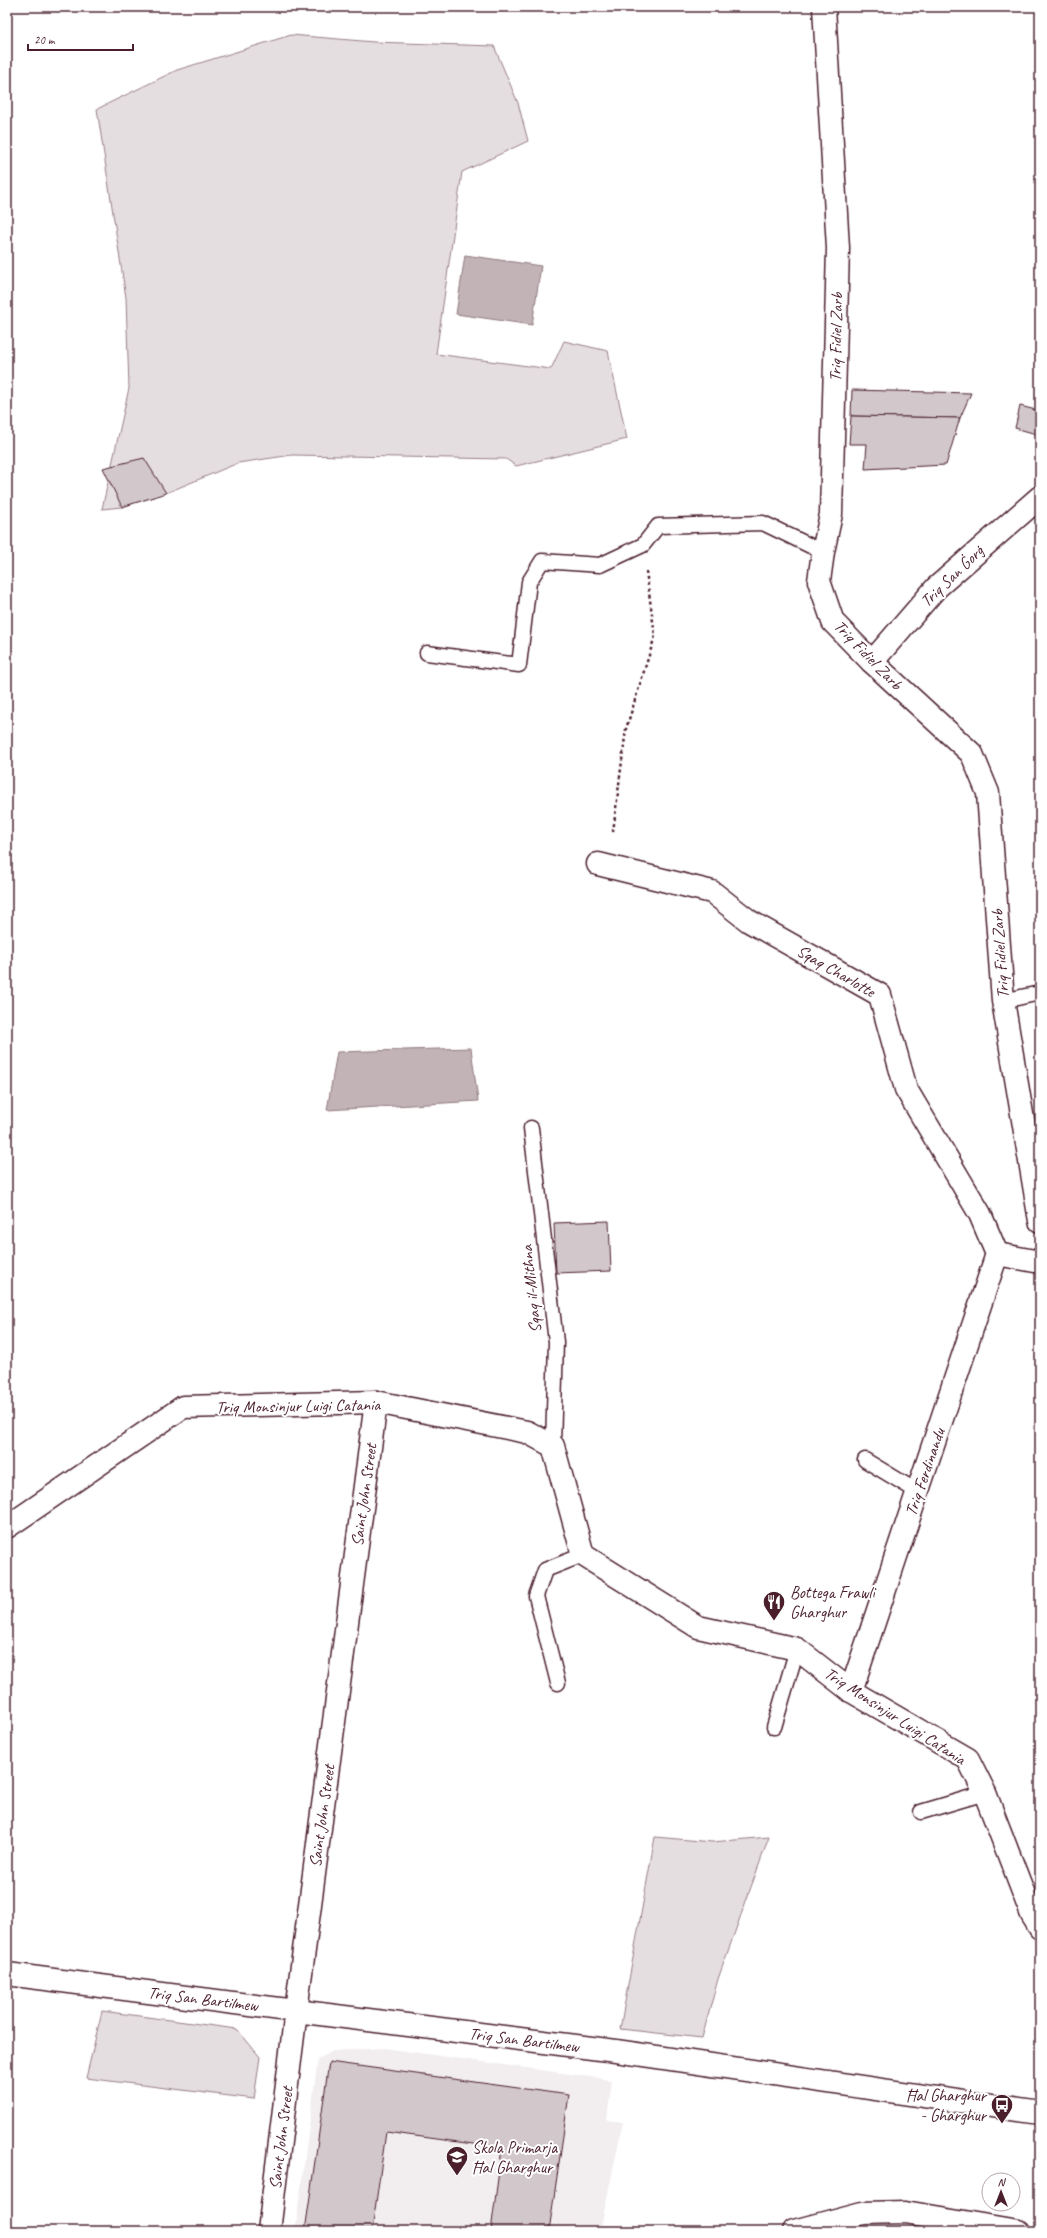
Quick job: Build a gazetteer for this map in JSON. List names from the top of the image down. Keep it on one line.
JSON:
{"streets":{"street":["Triq Fidiel Zarb","Triq San Ġorġ","Sqaq Charlotte","Triq Monsinjur Luigi Catania","Triq Ferdinandu","Saint John Street","Triq San Bartilmew"],"lane":["Sqaq il-Mitħna"]},"crossings":[["Triq Fidiel Zarb","Triq San Ġorġ"],["Sqaq Charlotte","Triq Ferdinandu"],["Sqaq il-Mitħna","Triq Monsinjur Luigi Catania"],["Triq Monsinjur Luigi Catania","Triq Ferdinandu"],["Triq Monsinjur Luigi Catania","Saint John Street"],["Saint John Street","Triq San Bartilmew"]],"places":{"restaurant":["Bottega Frawli Gharghur"],"bus stop":["Ħal Għargħur - Għargħur"],"school or university":["Skola Primarja Ħal Għargħur"]},"scale_bar":"20 m","north":"top"}
